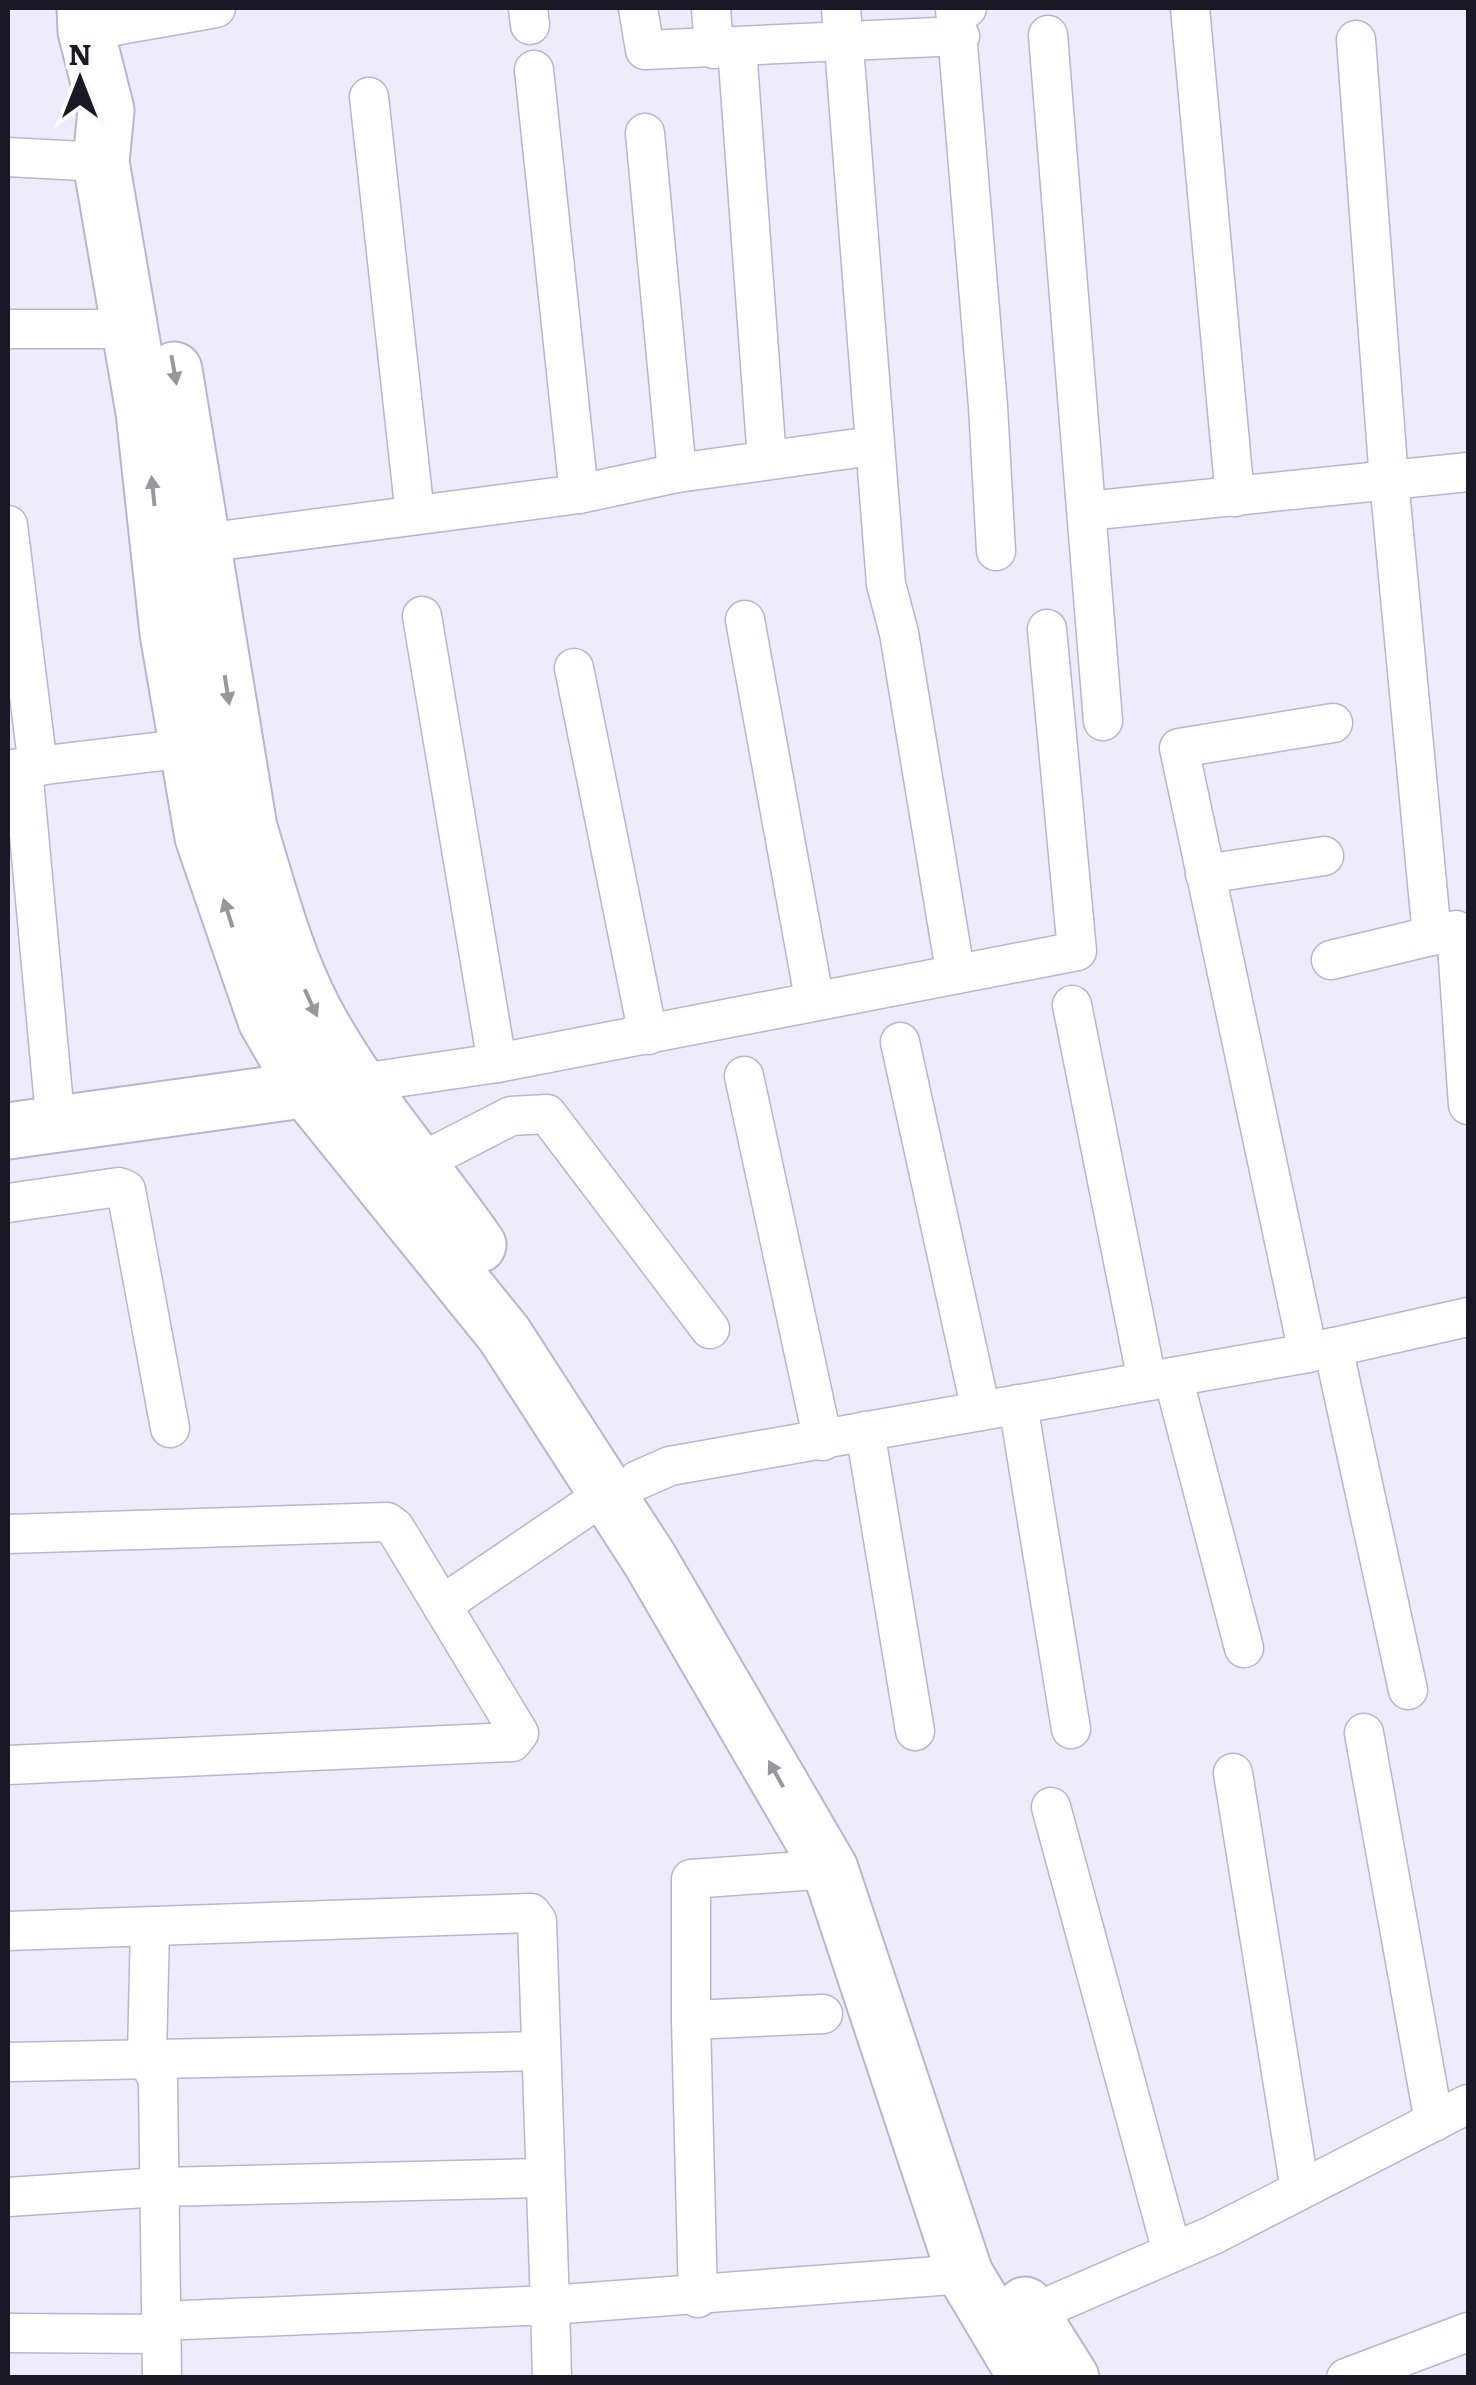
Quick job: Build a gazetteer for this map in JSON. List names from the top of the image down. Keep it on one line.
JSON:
{"north":"top"}
